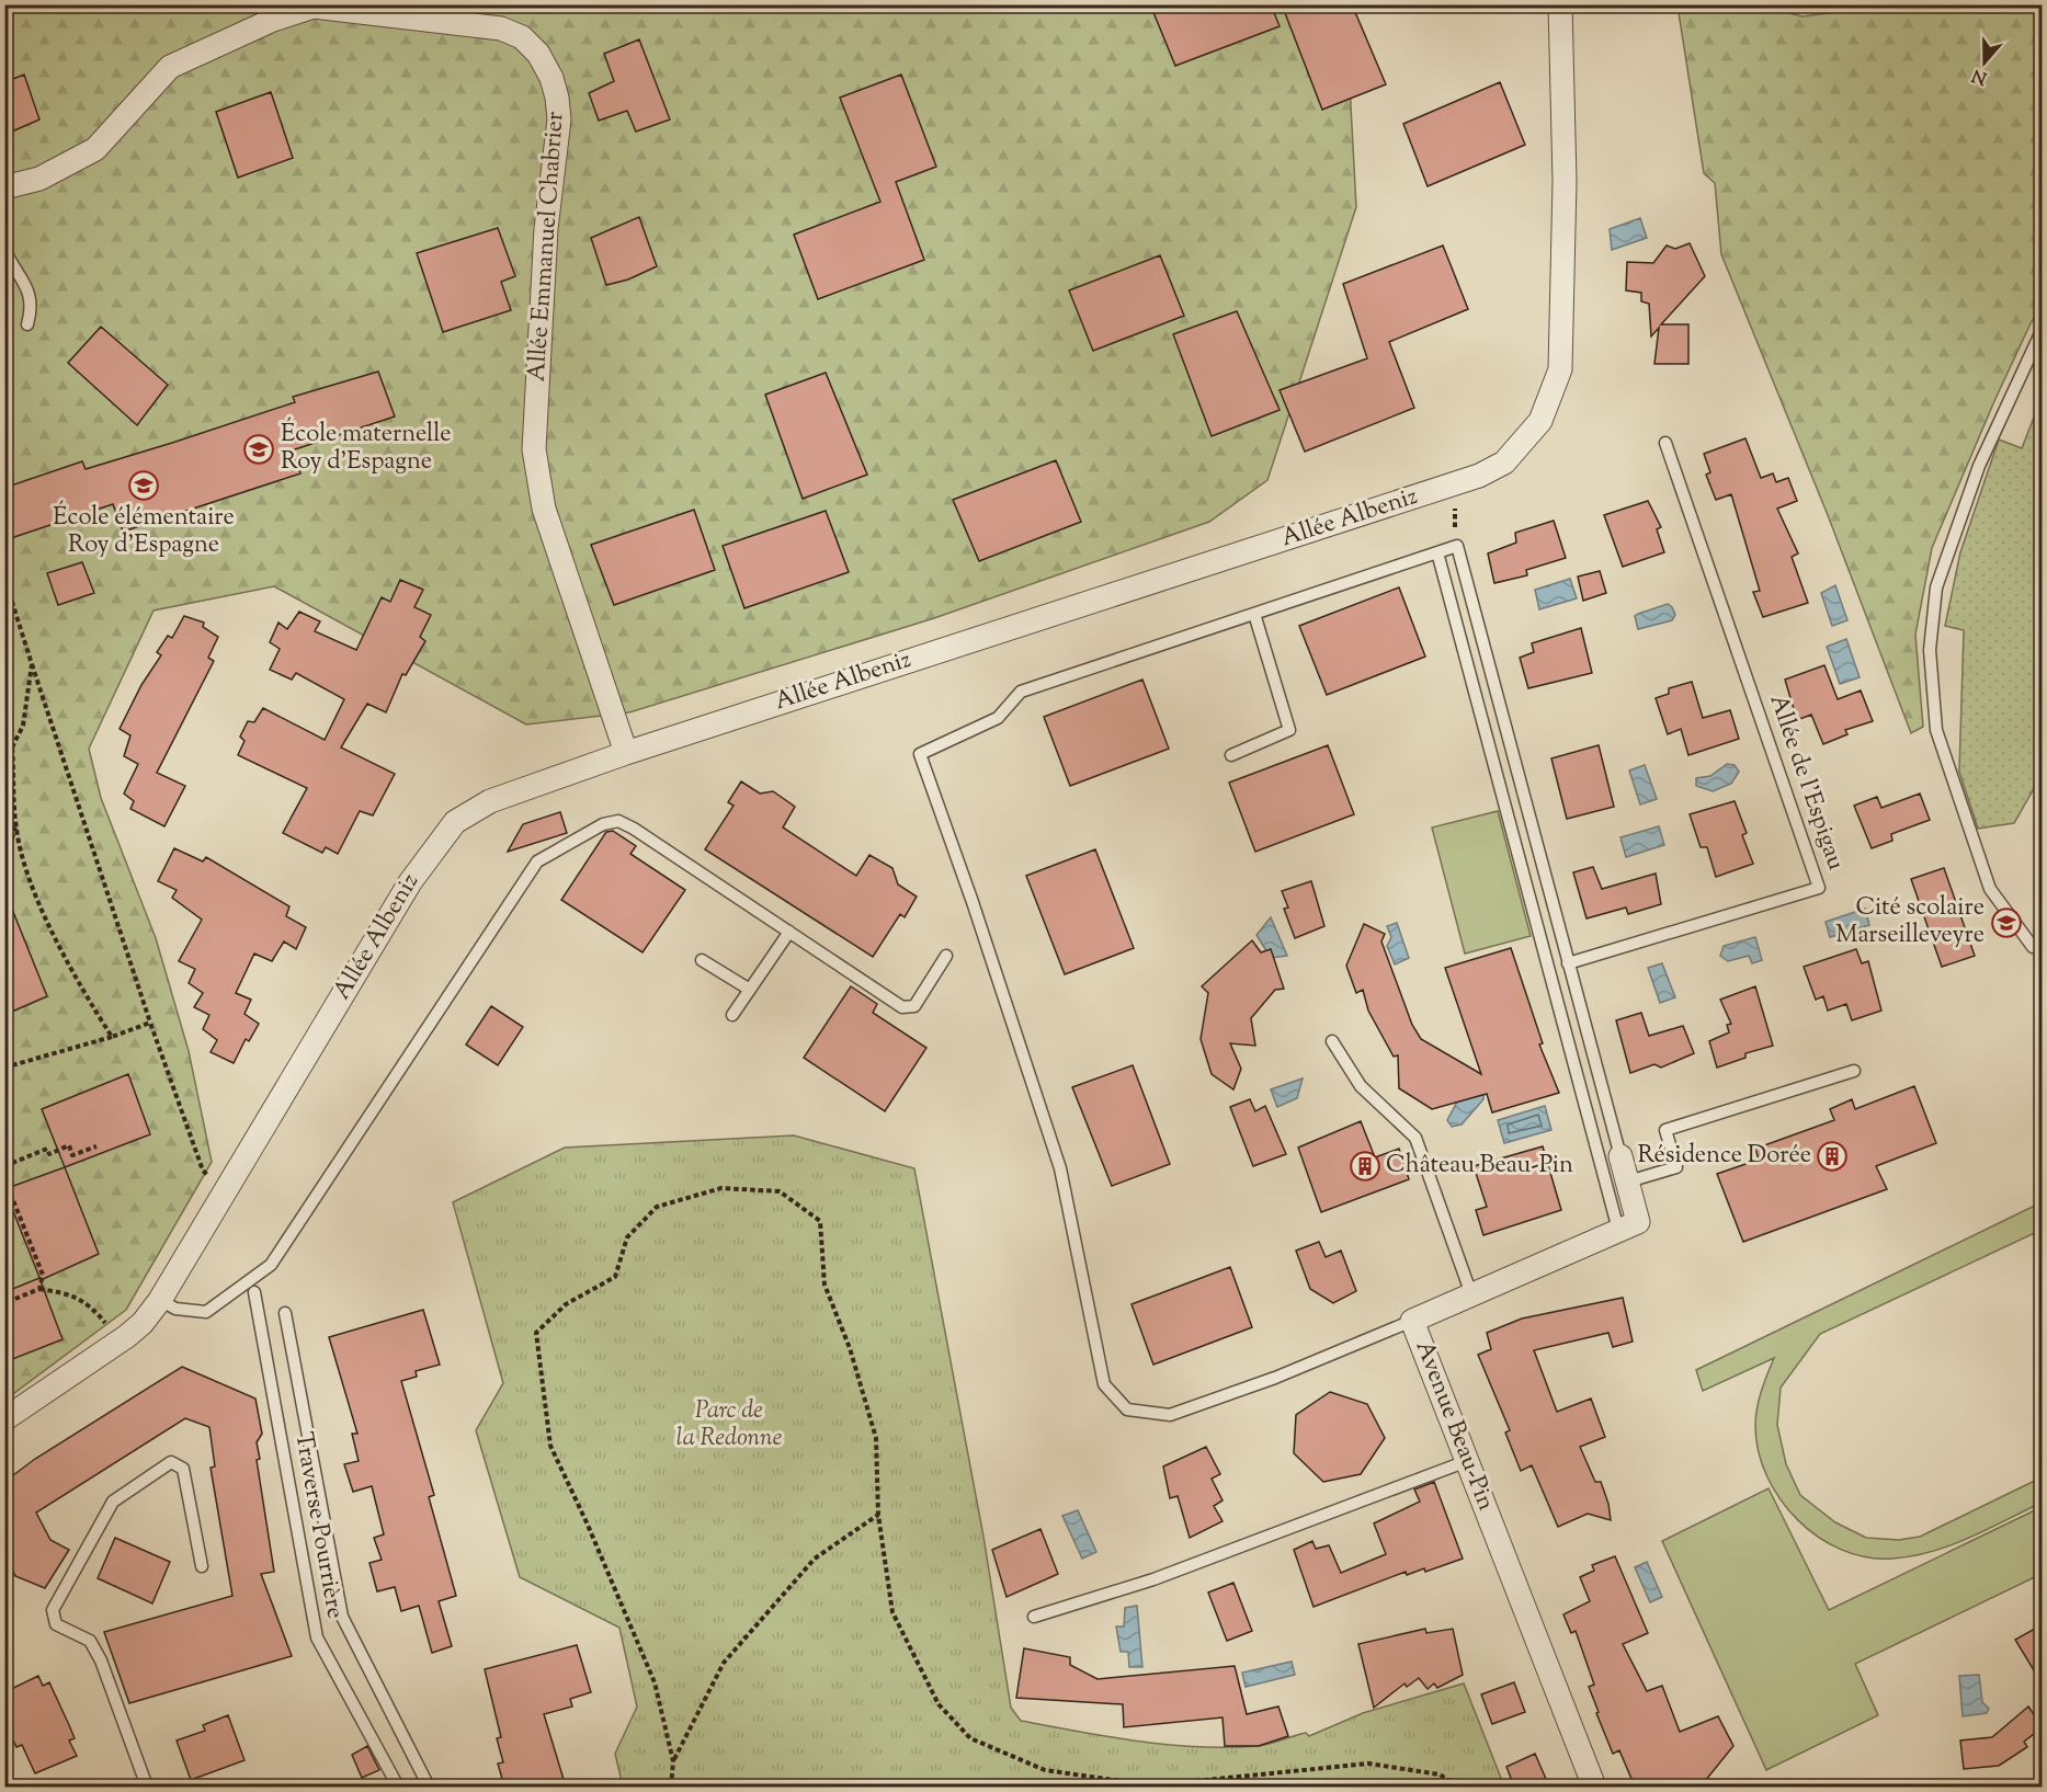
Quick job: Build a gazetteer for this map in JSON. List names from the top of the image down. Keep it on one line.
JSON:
{"streets":{"street":["Allée Emmanuel Chabrier","Allée Albeniz","Avenue Beau-Pin"],"lane":["Allée de l'Espigau","Traverse Pourrière"]},"crossings":[["Allée Emmanuel Chabrier","Allée Albeniz"]],"parks":["Parc de la Redonne"],"places":{"school or university":["École maternelle Roy d'Espagne","École élémentaire Roy d'Espagne","Cité scolaire Marseilleveyre"],"building":["Résidence Dorée","Château Beau-Pin"]},"north":"bottom"}
